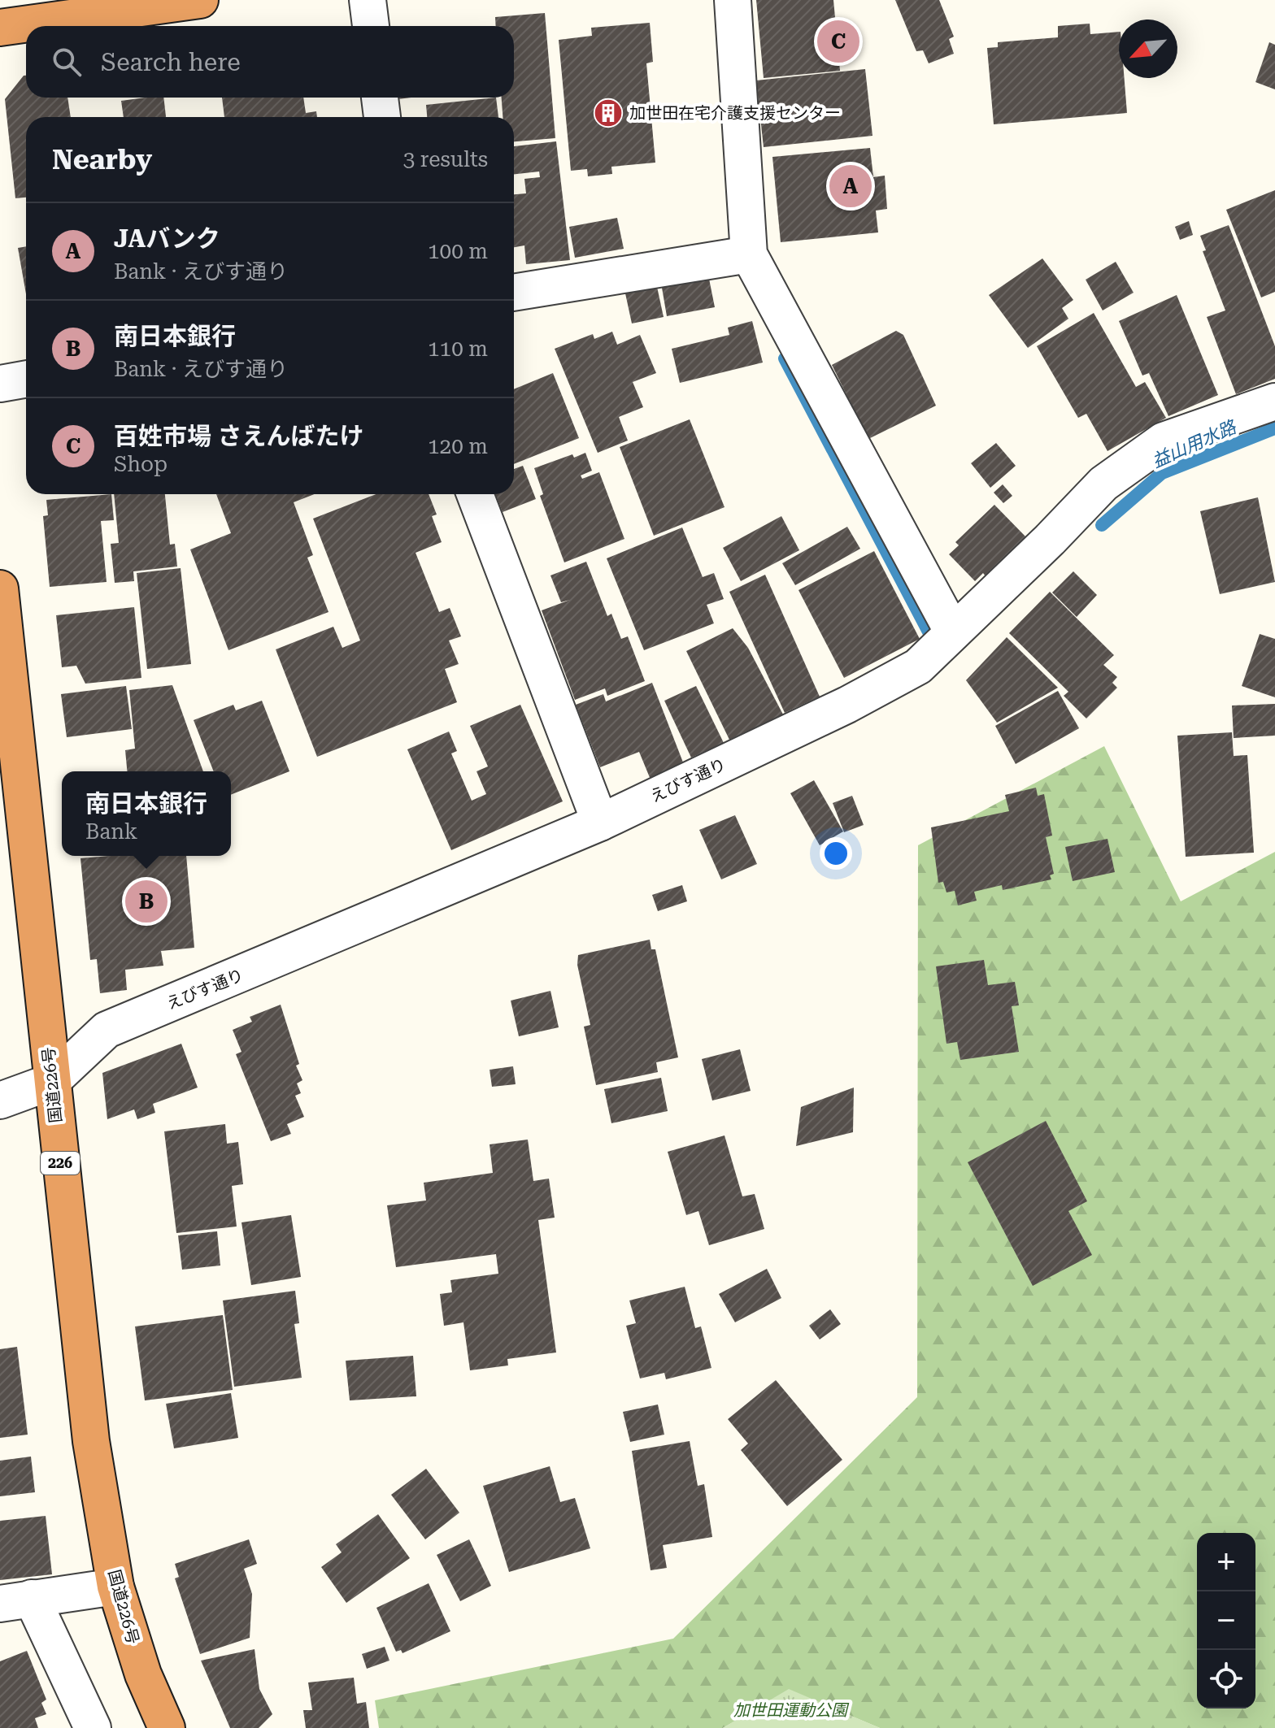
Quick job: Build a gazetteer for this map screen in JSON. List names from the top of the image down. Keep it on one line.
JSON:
{"streets":{"highway":["国道226号","226"],"street":["えびす通り"]},"crossings":[["えびす通り","国道226号"]],"water":["益山用水路"],"parks":["加世田運動公園"],"places":{"building":["加世田在宅介護支援センター"]},"north":"bottom left","page":{"pins":["C","A","B"],"search":"Search here","heading":["Nearby","3 results"],"list":[{"mark":"A","name":"JAバンク","note":"Bank · えびす通り","value":"100 m"},{"mark":"B","name":"南日本銀行","note":"Bank · えびす通り","value":"110 m"},{"mark":"C","name":"百姓市場 さえんばたけ","note":"Shop","value":"120 m"}],"popup":["南日本銀行","Bank"],"map_buttons":["+","−"]}}
